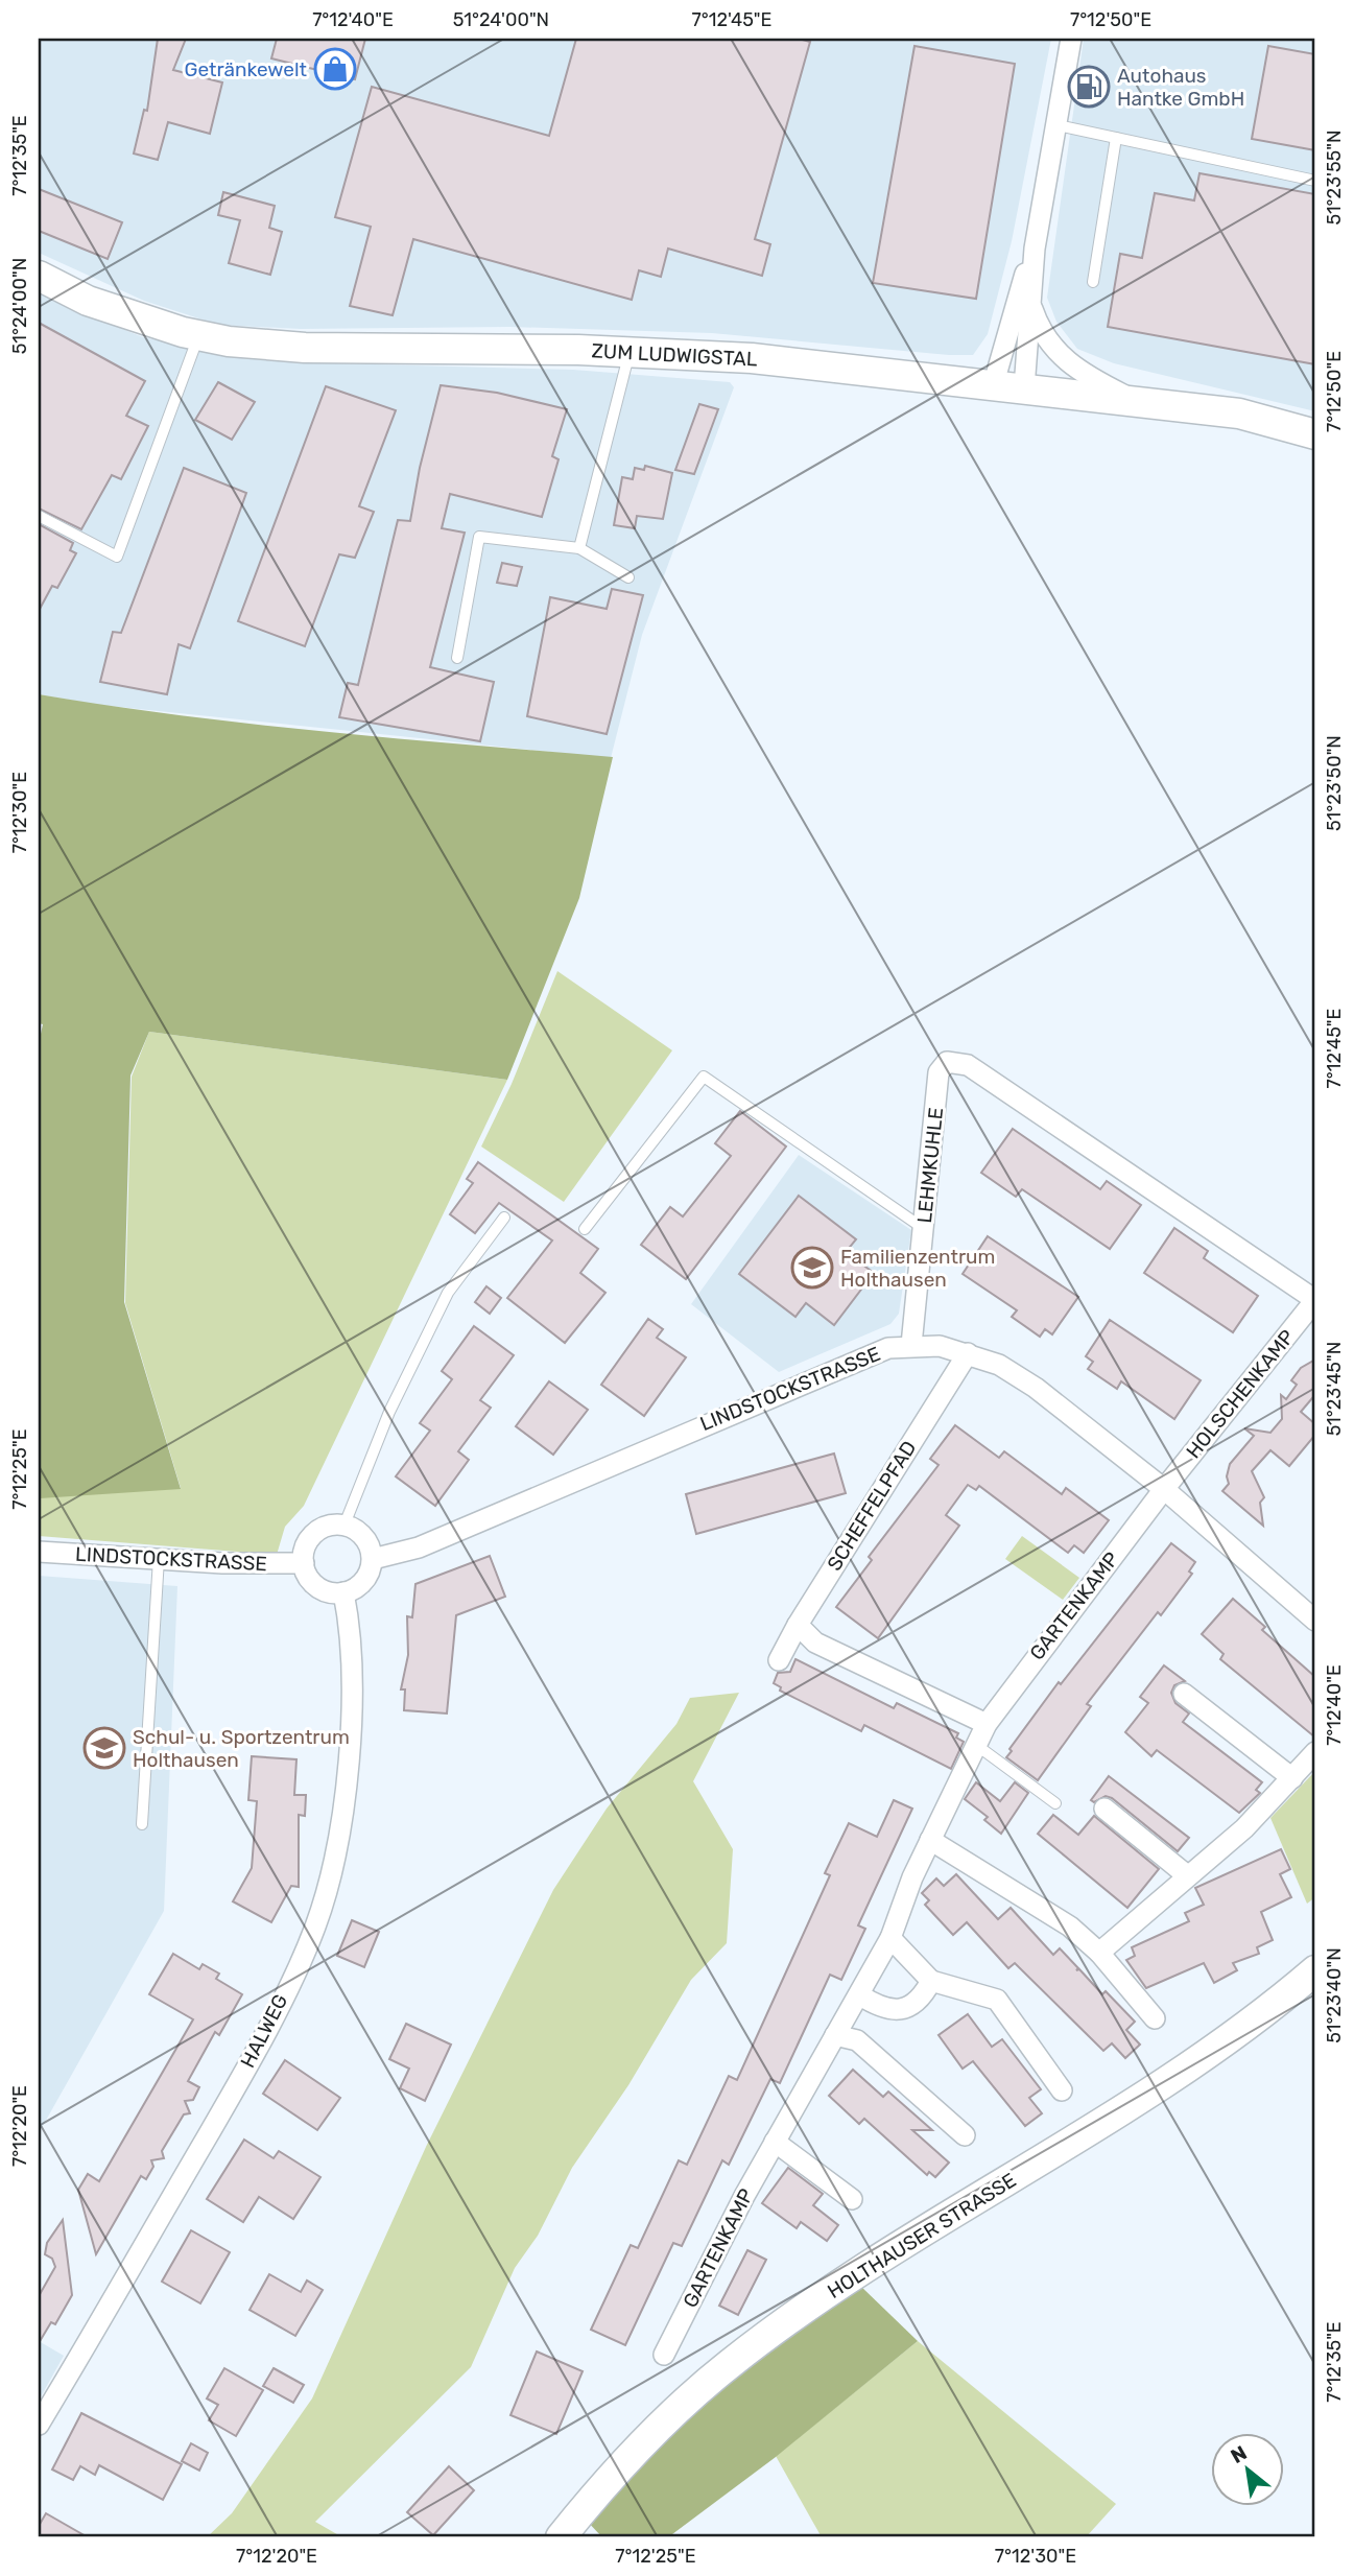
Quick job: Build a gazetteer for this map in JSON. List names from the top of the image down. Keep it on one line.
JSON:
{"streets":{"street":["ZUM LUDWIGSTAL","LEHMKUHLE","LINDSTOCKSTRASSE","HOLSCHENKAMP","SCHEFFELPFAD","GARTENKAMP","HALWEG","HOLTHAUSER STRASSE"]},"crossings":[["LEHMKUHLE","LINDSTOCKSTRASSE"],["LEHMKUHLE","HOLSCHENKAMP"],["LINDSTOCKSTRASSE","HOLSCHENKAMP"],["LINDSTOCKSTRASSE","SCHEFFELPFAD"],["LINDSTOCKSTRASSE","GARTENKAMP"],["LINDSTOCKSTRASSE","HALWEG"],["HOLSCHENKAMP","GARTENKAMP"]],"places":{"shop":["Getränkewelt"],"fuel station":["Autohaus Hantke GmbH"],"school or university":["Familienzentrum Holthausen","Schul- u. Sportzentrum Holthausen"]},"north":"top left","coordinates":["7°12'40\"E","51°24'00\"N","7°12'45\"E","7°12'50\"E","7°12'35\"E","51°23'55\"N","51°23'50\"N","7°12'30\"E","51°23'45\"N","7°12'25\"E","51°23'40\"N","7°12'20\"E"]}
